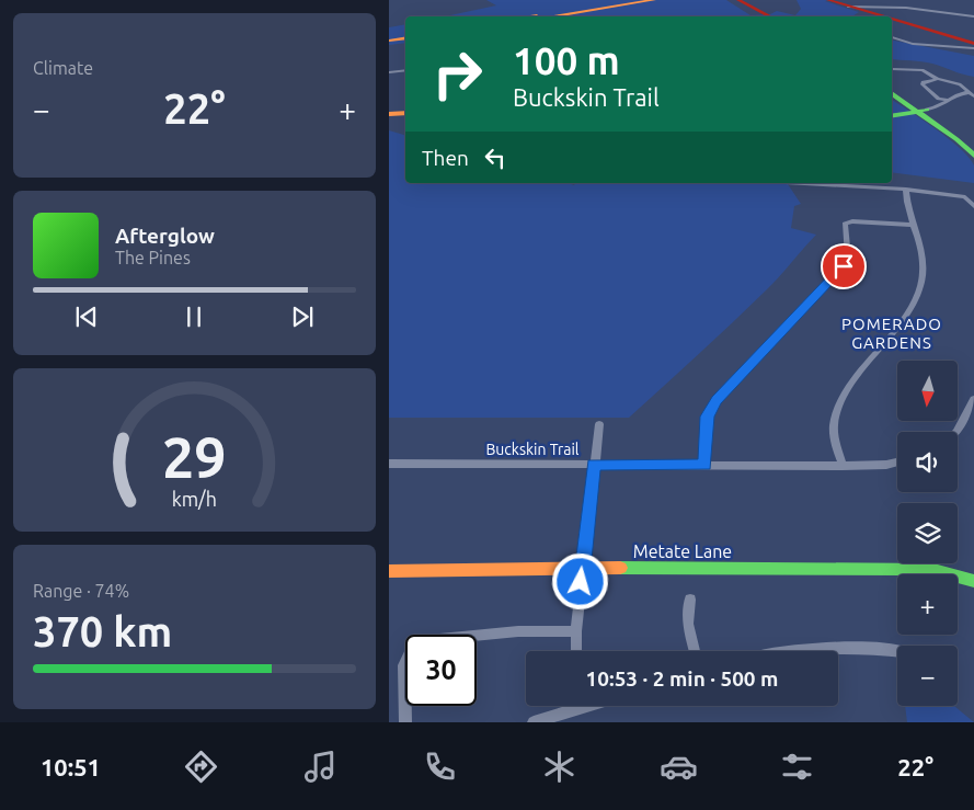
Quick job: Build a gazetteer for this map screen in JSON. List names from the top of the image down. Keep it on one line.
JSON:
{"streets":{"main road":["Metate Lane"],"street":["Buckskin Trail"]},"districts":["POMERADO GARDENS"],"north":"bottom","page":{"tile":["Climate",["Range · 74%","370 km"]],"turn":["100 m","Buckskin Trail"],"heat":["−","22°","+"],"then":"Then","song":["Afterglow","The Pines"],"map_buttons":["+","−"],"limit":"30","trip":"10:53 · 2 min · 500 m","tabs":["10:51","22°"],"gauge":["29","km/h"]}}
